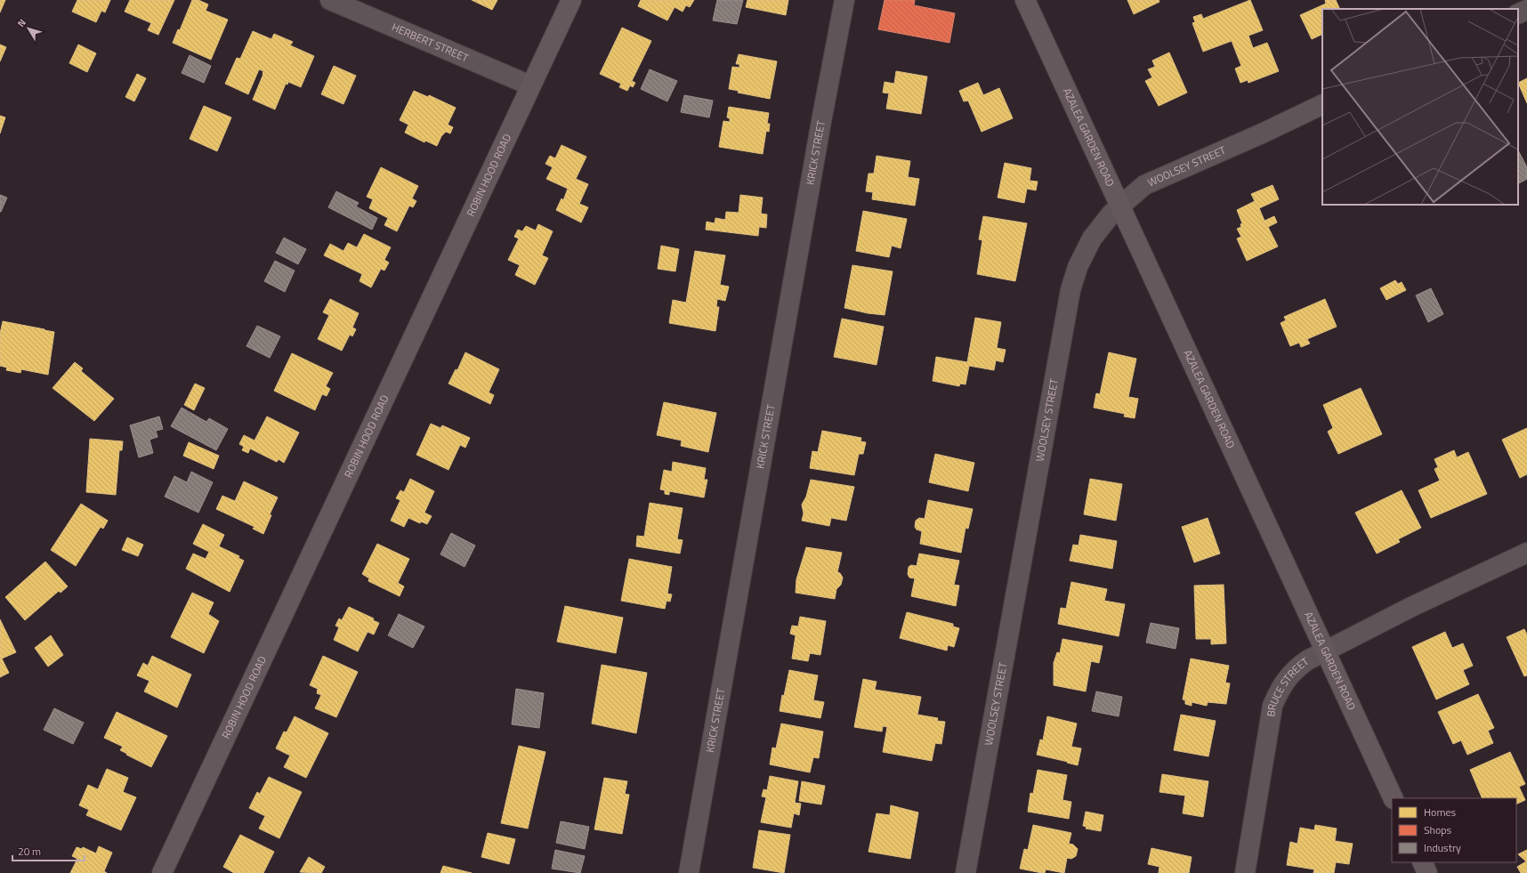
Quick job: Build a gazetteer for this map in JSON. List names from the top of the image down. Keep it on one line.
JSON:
{"streets":{"street":["HERBERT STREET","AZALEA GARDEN ROAD","KRICK STREET","WOOLSEY STREET","ROBIN HOOD ROAD","BRUCE STREET"]},"crossings":[["HERBERT STREET","ROBIN HOOD ROAD"],["AZALEA GARDEN ROAD","WOOLSEY STREET"],["AZALEA GARDEN ROAD","BRUCE STREET"]],"legend":["Homes","Shops","Industry"],"scale_bar":"20 m","north":"top left"}
